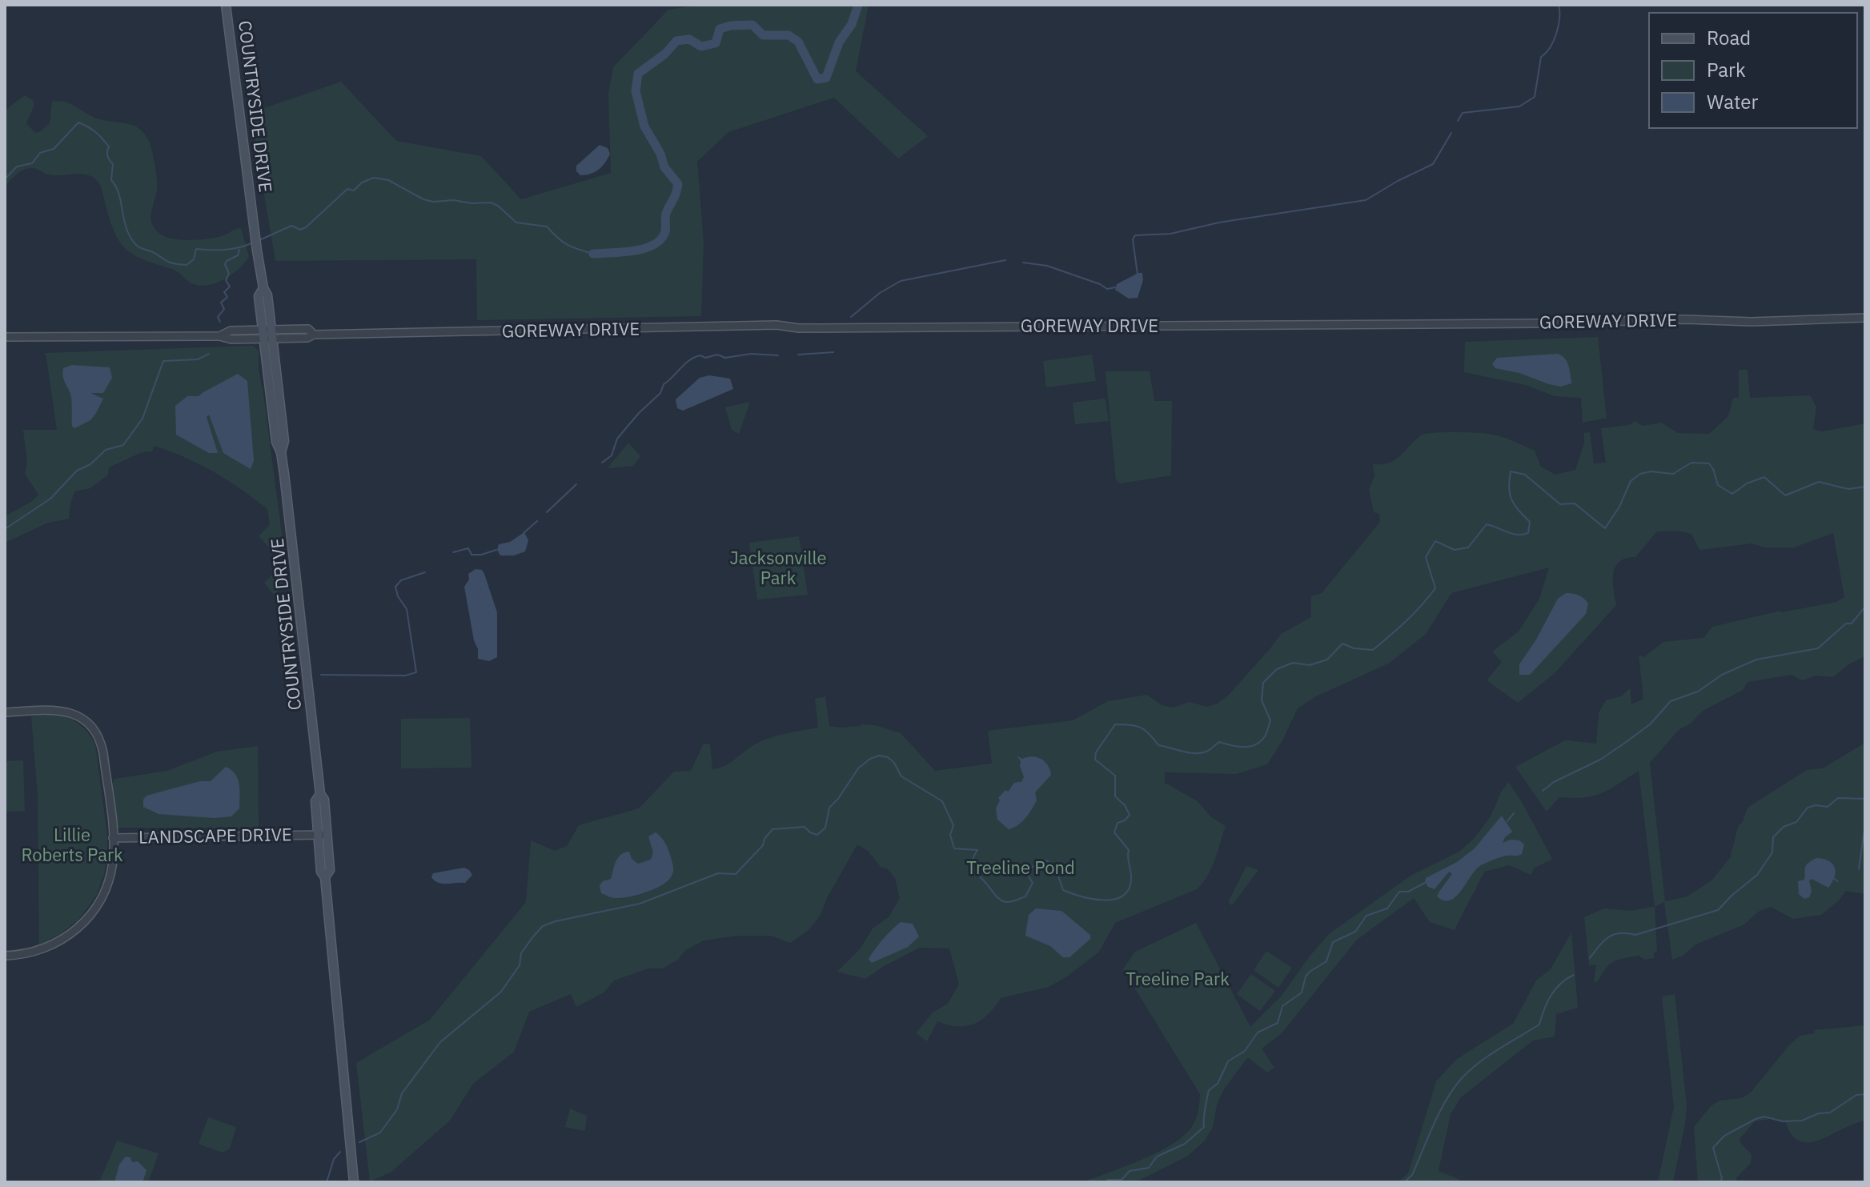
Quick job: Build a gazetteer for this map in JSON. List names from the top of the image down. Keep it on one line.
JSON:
{"streets":{"main road":["COUNTRYSIDE DRIVE"],"street":["GOREWAY DRIVE","LANDSCAPE DRIVE"]},"crossings":[["COUNTRYSIDE DRIVE","GOREWAY DRIVE"],["COUNTRYSIDE DRIVE","LANDSCAPE DRIVE"]],"parks":["Jacksonville Park","Lillie Roberts Park","Treeline Pond","Treeline Park"],"legend":["Road","Park","Water"]}
